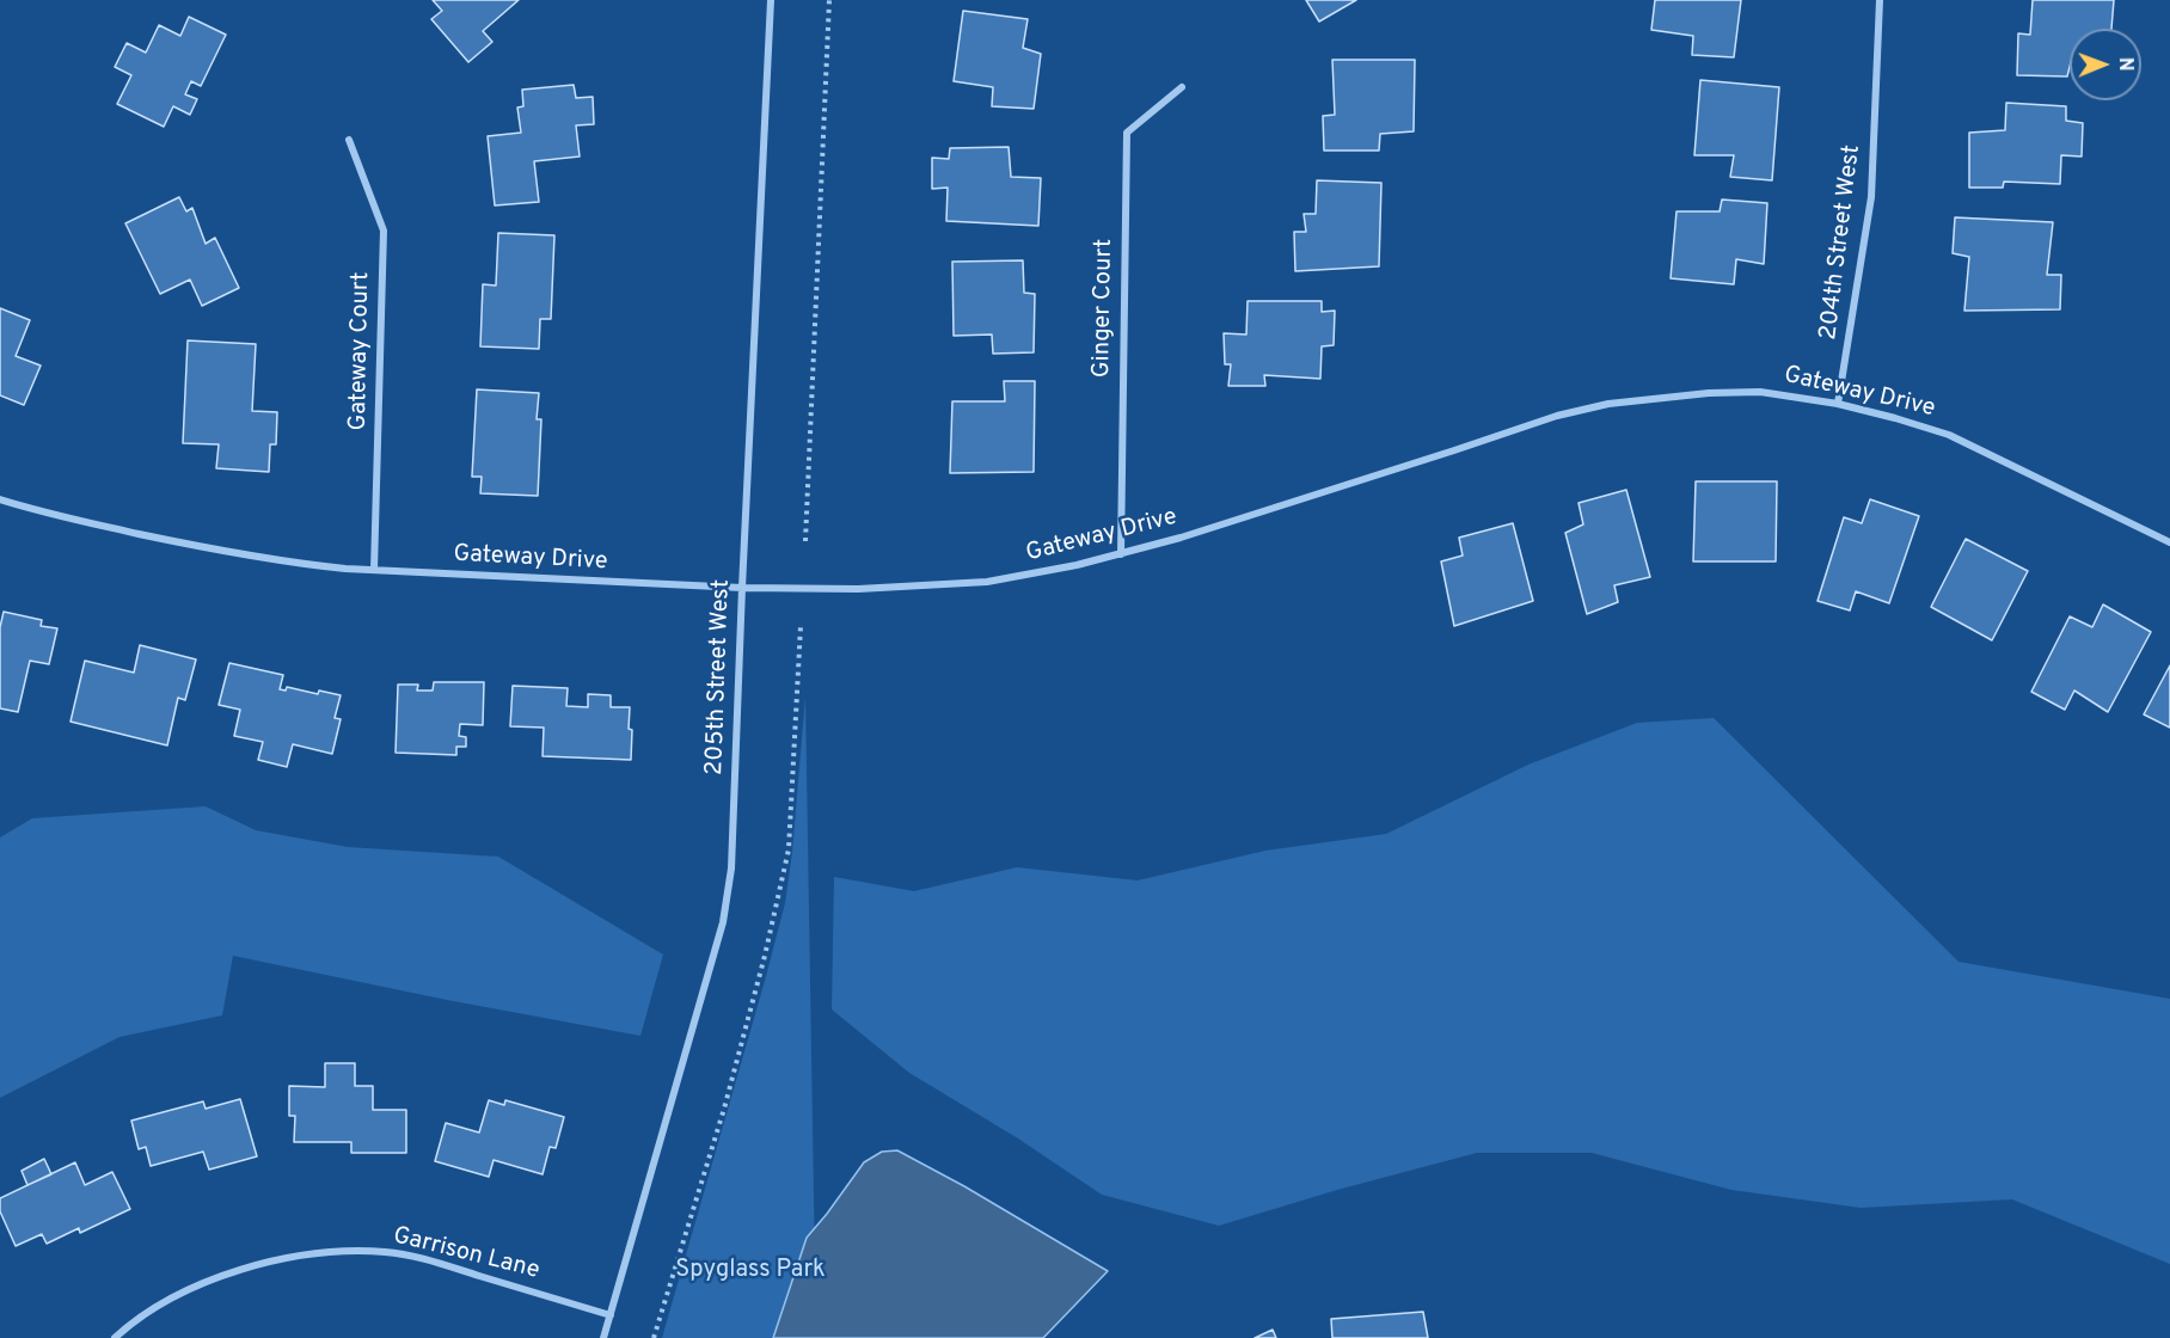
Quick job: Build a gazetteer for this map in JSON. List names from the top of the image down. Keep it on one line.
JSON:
{"streets":{"street":["204th Street West","Ginger Court","Gateway Court","Gateway Drive","205th Street West","Garrison Lane"]},"crossings":[["204th Street West","Gateway Drive"],["Ginger Court","Gateway Drive"],["Gateway Court","Gateway Drive"],["Gateway Drive","205th Street West"],["205th Street West","Garrison Lane"]],"parks":["Spyglass Park"],"north":"right"}
